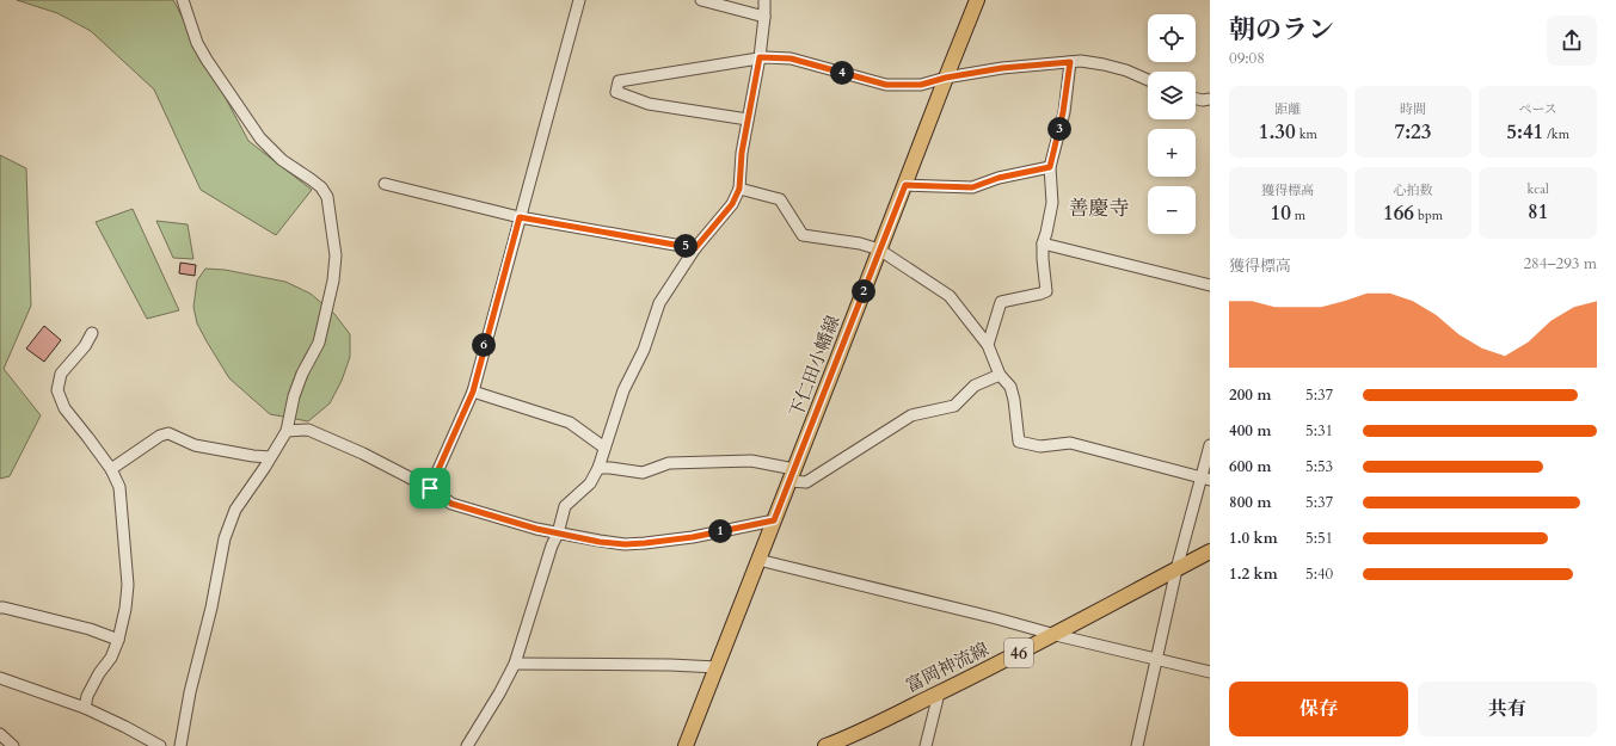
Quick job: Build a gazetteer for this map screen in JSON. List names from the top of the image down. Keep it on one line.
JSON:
{"streets":{"main road":["下仁田小幡線","46","富岡神流線"]},"districts":["善慶寺"],"page":{"heading":["朝のラン","09:08"],"map_buttons":["+","−"],"pins":["4","3","5","2","6","1"],"stats":[["距離","1.30 km"],["時間","7:23"],["ペース","5:41 /km"],["獲得標高","10 m"],["心拍数","166 bpm"],["kcal","81"]],"chart":["獲得標高","284–293 m"],"list":[{"name":"200 m","note":"5:37"},{"name":"400 m","note":"5:31"},{"name":"600 m","note":"5:53"},{"name":"800 m","note":"5:37"},{"name":"1.0 km","note":"5:51"},{"name":"1.2 km","note":"5:40"}],"buttons":["保存","共有"]}}
